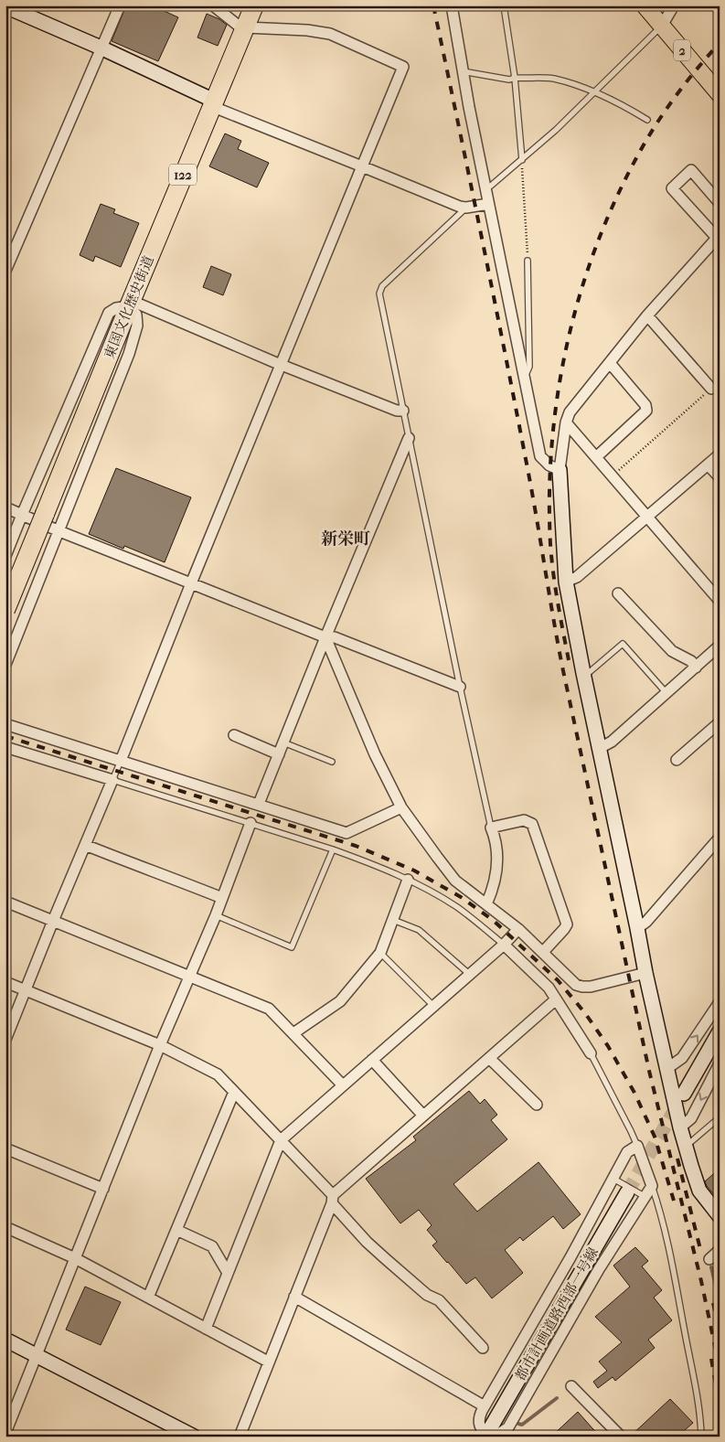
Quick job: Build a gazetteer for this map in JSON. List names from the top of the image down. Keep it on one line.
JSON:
{"streets":{"highway":["122","東国文化歴史街道"],"main road":["2"],"street":["都市計画道路西部一号線"]},"districts":["新栄町"]}
